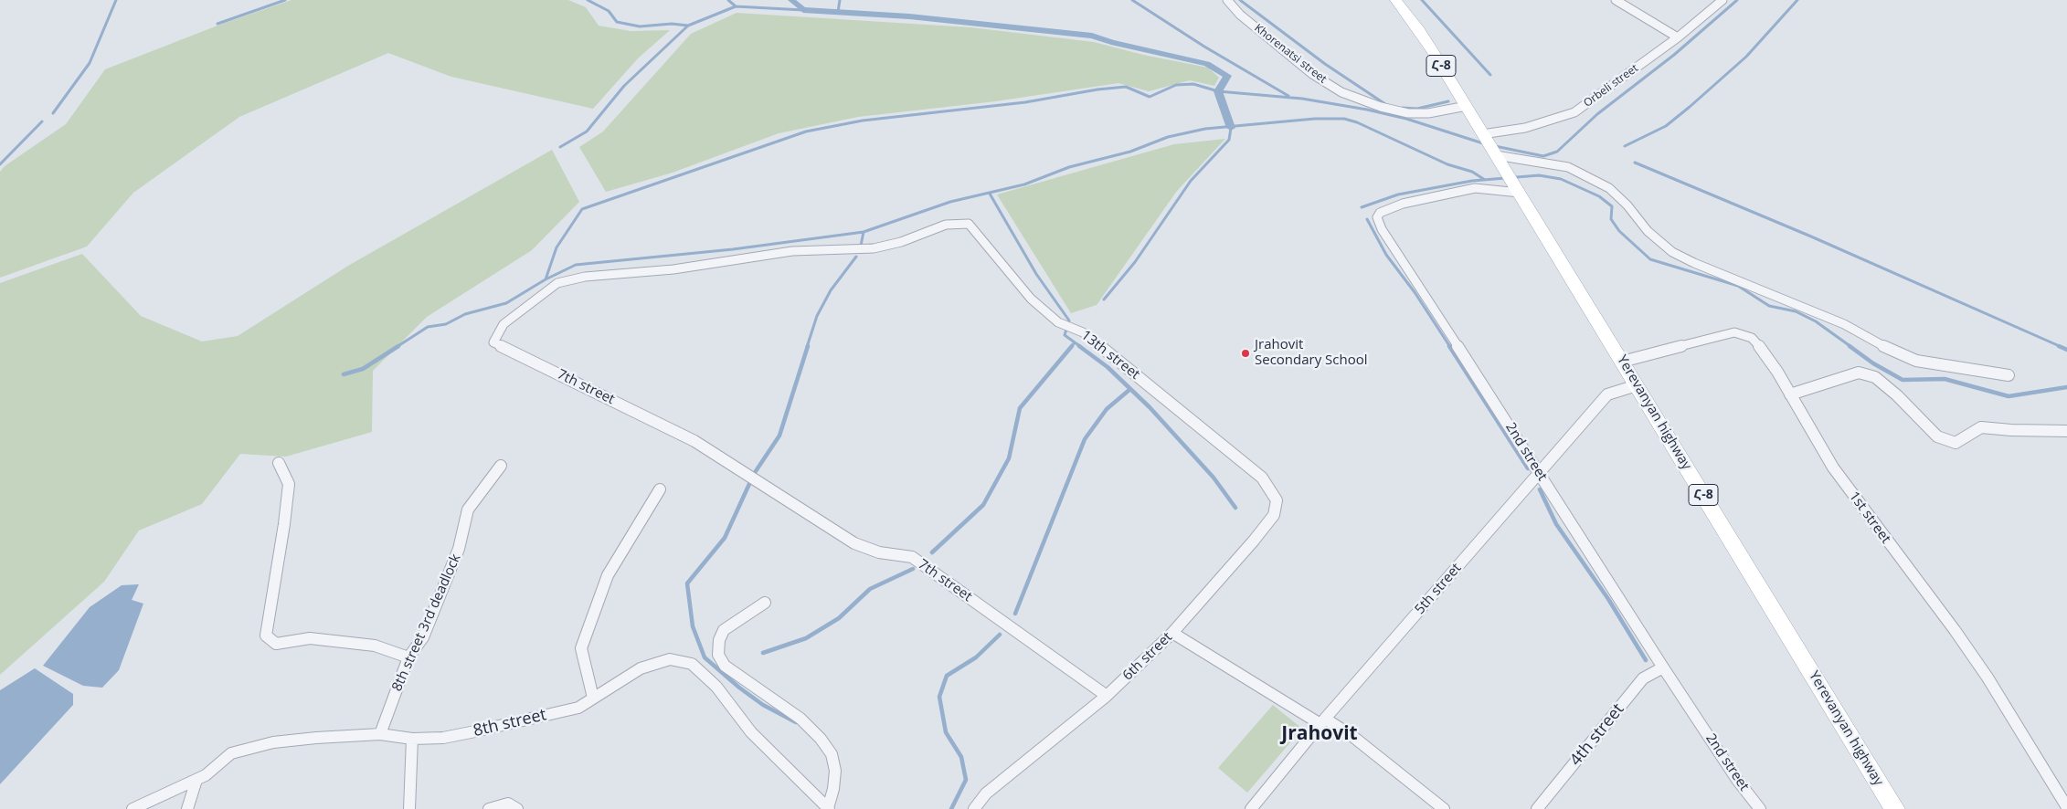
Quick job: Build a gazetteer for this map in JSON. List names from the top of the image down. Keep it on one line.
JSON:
{"streets":{"main road":["Հ-8","Yerevanyan highway"],"street":["Khorenatsi street","Orbeli street","13th street","7th street","2nd street","1st street","5th street","8th street 3rd deadlock","6th street","8th street","4th street"]},"crossings":[["Khorenatsi street","Հ-8"],["Հ-8","Orbeli street"],["Հ-8","Yerevanyan highway"],["Orbeli street","Yerevanyan highway"],["13th street","7th street"],["13th street","6th street"],["7th street","6th street"],["Yerevanyan highway","2nd street"],["Yerevanyan highway","1st street"],["Yerevanyan highway","5th street"],["2nd street","5th street"],["2nd street","4th street"],["8th street 3rd deadlock","8th street"]],"districts":["Jrahovit"],"places":["Jrahovit Secondary School"]}
